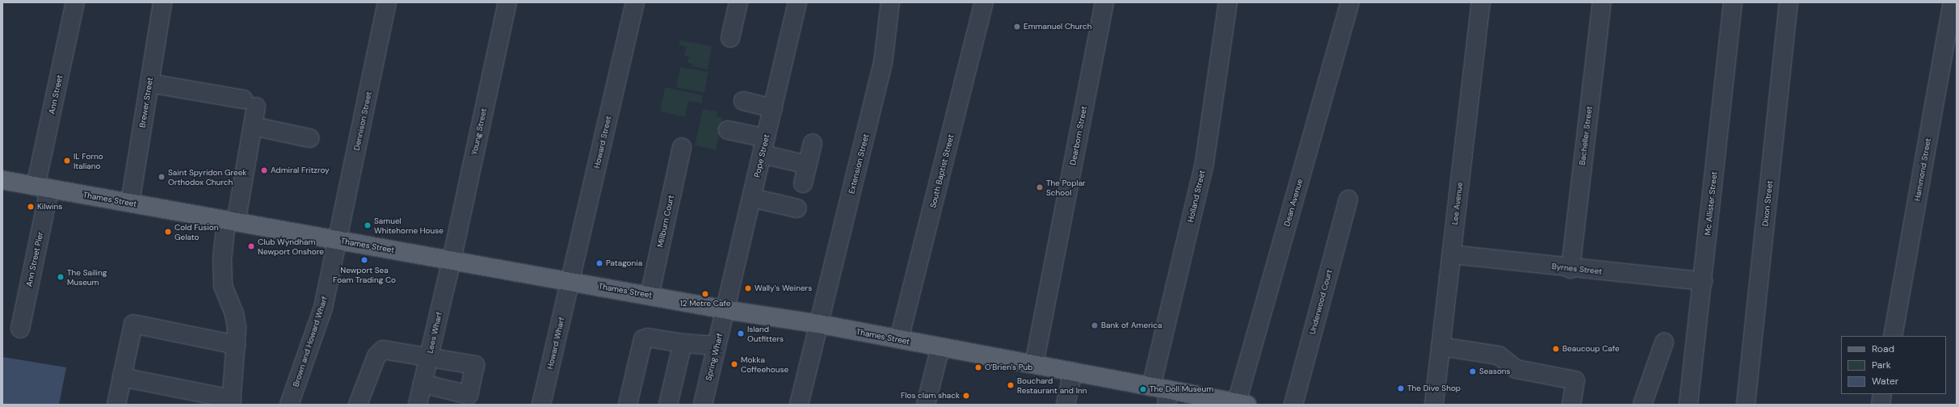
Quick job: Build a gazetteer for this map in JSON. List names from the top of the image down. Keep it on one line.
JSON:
{"streets":{"main road":["Thames Street"],"street":["Ann Street","Brewer Street","Dennison Street","Young Street","Dearborn Street","Bacheller Street","Howard Street","Pope Street","Extension Street","Hammond Street","South Baptist Street","Holland Street","Dean Avenue","Lee Avenue","Mc Allister Street","Dixon Street","Millburn Court","Ann Street Pier","Byrnes Street","Underwood Court","Lees Wharf","Brown and Howard Wharf","Howard Wharf","Spring Wharf"]},"crossings":[["Ann Street","Thames Street"],["Ann Street","Ann Street Pier"],["Brewer Street","Thames Street"],["Dennison Street","Thames Street"],["Dennison Street","Brown and Howard Wharf"],["Young Street","Thames Street"],["Young Street","Lees Wharf"],["Dearborn Street","Thames Street"],["Bacheller Street","Byrnes Street"],["Howard Street","Thames Street"],["Howard Street","Howard Wharf"],["Pope Street","Thames Street"],["Pope Street","Spring Wharf"],["Extension Street","Thames Street"],["South Baptist Street","Thames Street"],["Holland Street","Thames Street"],["Thames Street","Dean Avenue"],["Thames Street","Millburn Court"],["Thames Street","Ann Street Pier"],["Thames Street","Lees Wharf"],["Thames Street","Brown and Howard Wharf"],["Thames Street","Howard Wharf"],["Thames Street","Spring Wharf"],["Lee Avenue","Byrnes Street"],["Mc Allister Street","Byrnes Street"]],"places":["Emmanuel Church","IL Forno Italiano","Admiral Fritzroy","Saint Spyridon Greek Orthodox Church","The Poplar School","Kilwins","Samuel Whitehorne House","Cold Fusion Gelato","Club Wyndham Newport Onshore","Newport Sea Foam Trading Co","Patagonia","The Sailing Museum","Wally's Weiners","12 Metre Cafe","Bank of America","Island Outfitters","Beaucoup Cafe","Mokka Coffeehouse","O'Brien's Pub","Seasons","Bouchard Restaurant and Inn","The Dive Shop","The Doll Museum","Flos clam shack"],"legend":["Road","Park","Water"]}
